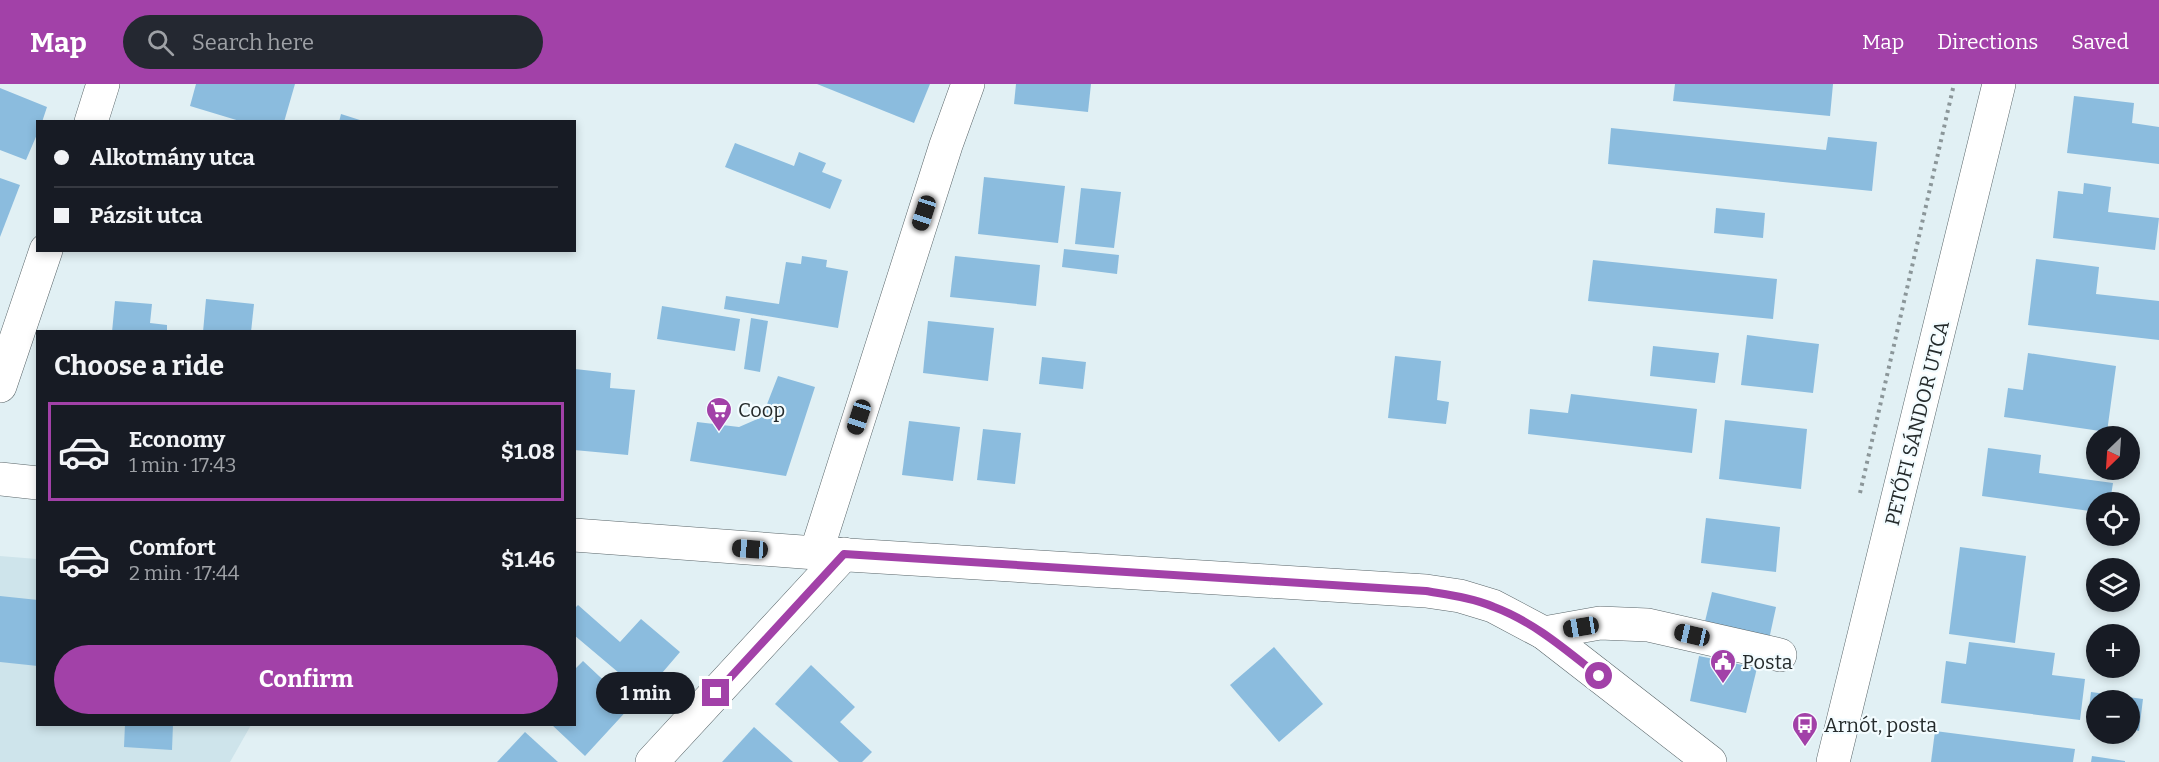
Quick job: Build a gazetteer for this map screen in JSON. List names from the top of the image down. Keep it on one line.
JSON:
{"streets":{"street":["PETŐFI SÁNDOR UTCA"]},"places":{"supermarket":["Coop"],"public building":["Posta"],"bus stop":["Arnót, posta"]},"north":"bottom left","page":{"header":"Map","search":"Search here","nav":["Map","Directions","Saved"],"banner":["Alkotmány utca","Pázsit utca"],"heading":"Choose a ride","list":[{"name":"Economy","note":"1 min · 17:43","value":"$1.08"},{"name":"Comfort","note":"2 min · 17:44","value":"$1.46"}],"map_buttons":["+","−"],"buttons":"Confirm","bubble":"1 min"}}
